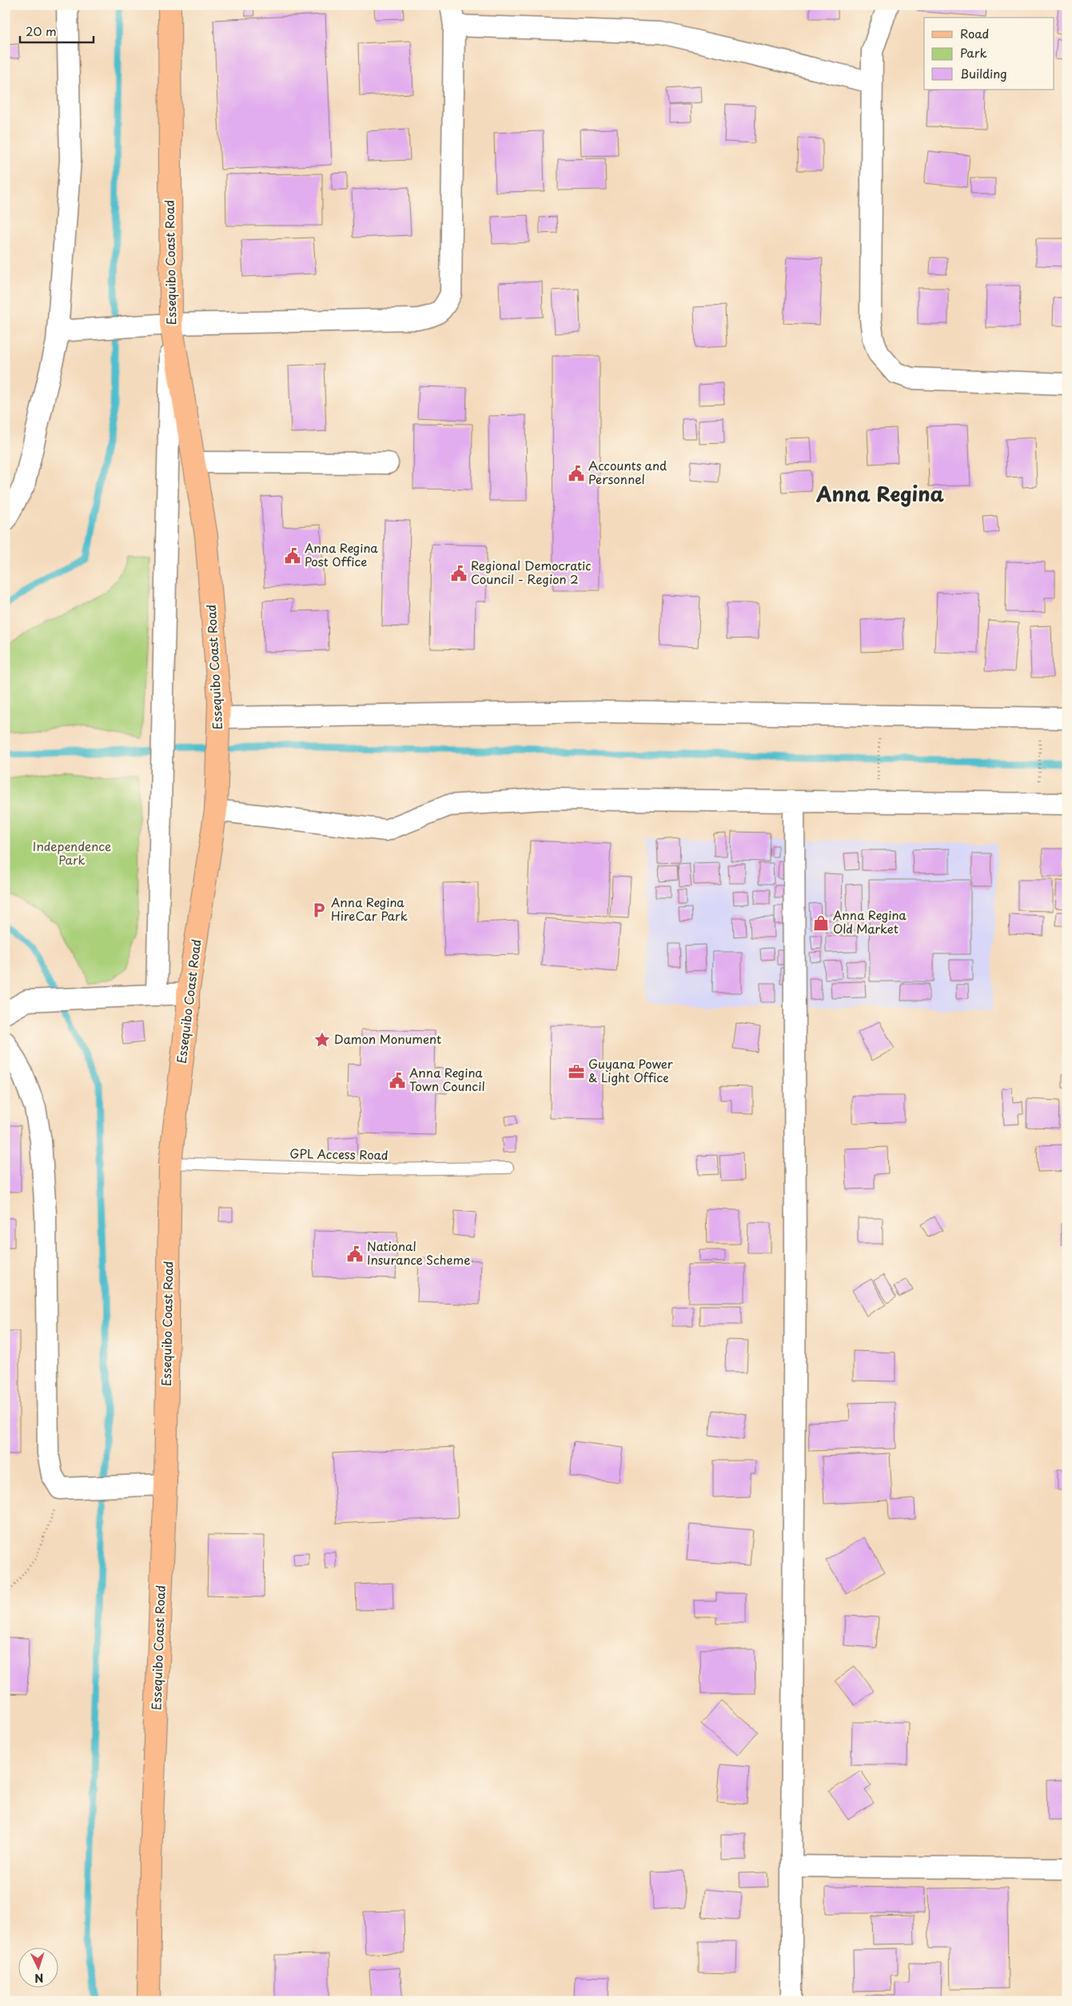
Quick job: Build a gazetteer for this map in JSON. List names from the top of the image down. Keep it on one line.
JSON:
{"streets":{"main road":["Essequibo Coast Road"],"lane":["GPL Access Road"]},"crossings":[["Essequibo Coast Road","GPL Access Road"]],"districts":["Anna Regina"],"parks":["Independence Park"],"places":{"public building":["Accounts and Personnel","Anna Regina Post Office","Regional Democratic Council - Region 2","Anna Regina Town Council","National Insurance Scheme"],"parking":["Anna Regina HireCar Park"],"shop":["Anna Regina Old Market"],"place":["Damon Monument"],"office":["Guyana Power & Light Office"]},"legend":["Road","Park","Building"],"scale_bar":"20 m","north":"bottom"}
